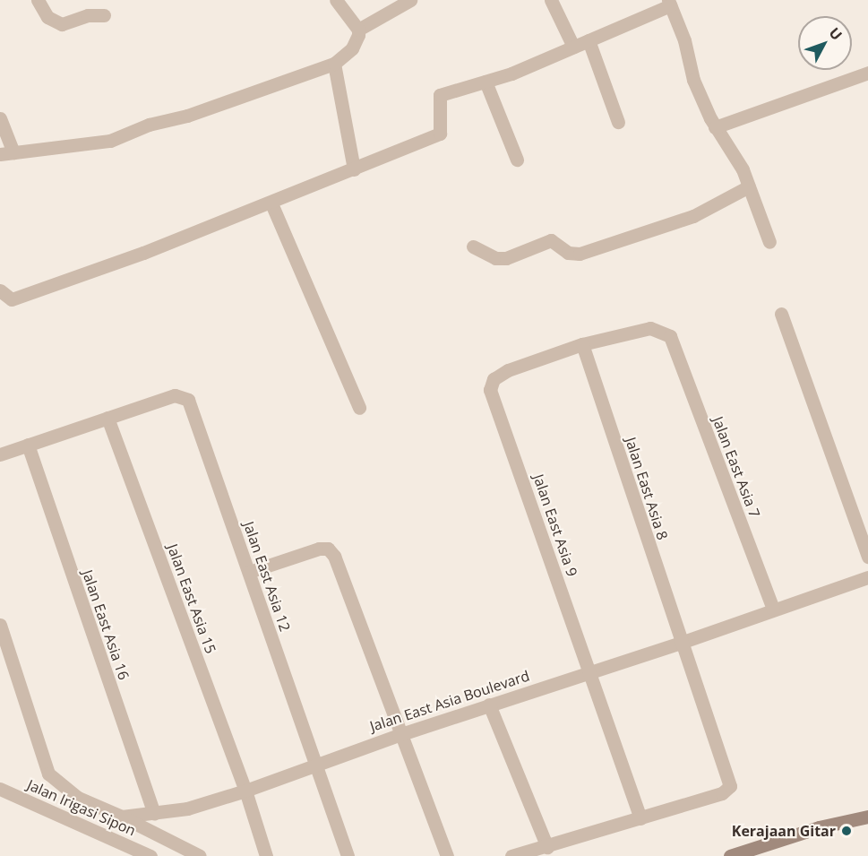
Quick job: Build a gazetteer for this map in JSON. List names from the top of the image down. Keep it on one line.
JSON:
{"streets":{"street":["Jalan East Asia 7","Jalan East Asia 8","Jalan East Asia 9","Jalan East Asia 12","Jalan East Asia 15","Jalan East Asia 16","Jalan East Asia Boulevard","Jalan Irigasi Sipon"]},"crossings":[["Jalan East Asia 7","Jalan East Asia 8"],["Jalan East Asia 7","Jalan East Asia 9"],["Jalan East Asia 7","Jalan East Asia Boulevard"],["Jalan East Asia 8","Jalan East Asia 9"],["Jalan East Asia 8","Jalan East Asia Boulevard"],["Jalan East Asia 9","Jalan East Asia Boulevard"],["Jalan East Asia 12","Jalan East Asia 15"],["Jalan East Asia 12","Jalan East Asia Boulevard"],["Jalan East Asia 15","Jalan East Asia Boulevard"],["Jalan East Asia 16","Jalan East Asia Boulevard"]],"places":["Kerajaan Gitar"],"north":"top right"}
